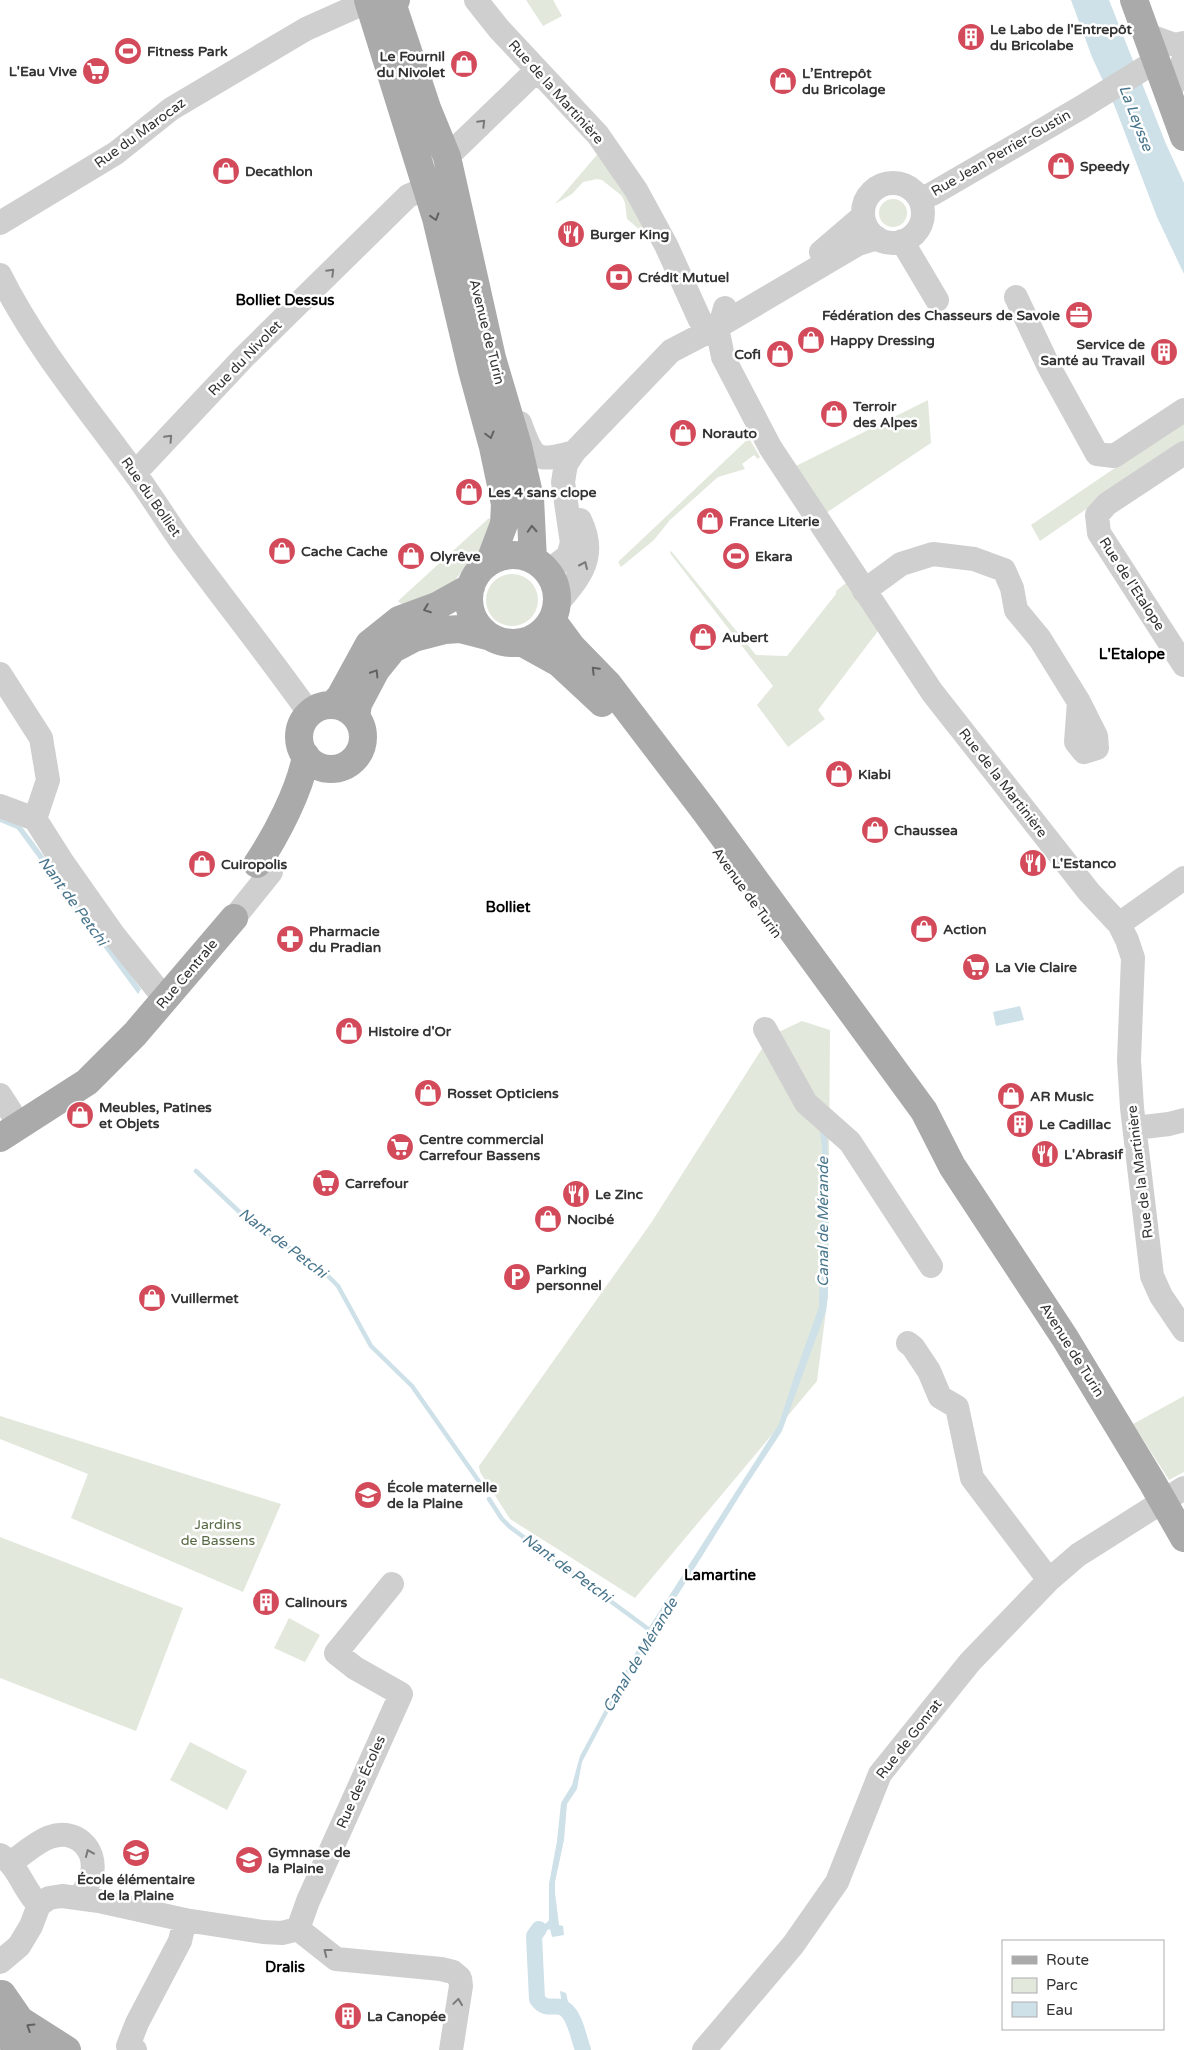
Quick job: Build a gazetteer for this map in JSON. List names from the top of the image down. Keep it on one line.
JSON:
{"streets":{"main road":["Avenue de Turin","Rue Centrale"],"street":["Rue de la Martinière","Rue du Marocaz","Rue Jean Perrier-Gustin","Rue du Nivolet","Rue du Bolliet","Rue de l'Etalope","Rue de Gonrat","Rue des Écoles"]},"crossings":[["Avenue de Turin","Rue du Nivolet"],["Avenue de Turin","Rue de Gonrat"],["Rue du Nivolet","Rue du Bolliet"],["Rue du Bolliet","Rue Centrale"]],"one_way":["Rue du Nivolet"],"districts":["Bolliet Dessus","L'Etalope","Bolliet","Lamartine","Dralis"],"water":["La Leysse","Nant de Petchi","Canal de Mérande"],"parks":["Jardins de Bassens"],"places":{"building":["Le Labo de l'Entrepôt du Bricolabe","Service de Santé au Travail","Le Cadillac","Calinours","La Canopée"],"sports":["Fitness Park","Ekara"],"shop":["Le Fournil du Nivolet","L’Entrepôt du Bricolage","Speedy","Decathlon","Happy Dressing","Cofi","Terroir des Alpes","Norauto","Les 4 sans clope","France Literie","Cache Cache","Olyrêve","Aubert","Kiabi","Chaussea","Cuiropolis","Action","Histoire d'Or","Rosset Opticiens","AR Music","Meubles, Patines et Objets","Nocibé","Vuillermet"],"supermarket":["L'Eau Vive","La Vie Claire","Centre commercial Carrefour Bassens","Carrefour"],"restaurant":["Burger King","L'Estanco","L'Abrasif","Le Zinc"],"bank":["Crédit Mutuel"],"office":["Fédération des Chasseurs de Savoie"],"pharmacy":["Pharmacie du Pradian"],"parking":["Parking personnel"],"school or university":["École maternelle de la Plaine","École élémentaire de la Plaine","Gymnase de la Plaine"]},"legend":["Route","Parc","Eau"]}
